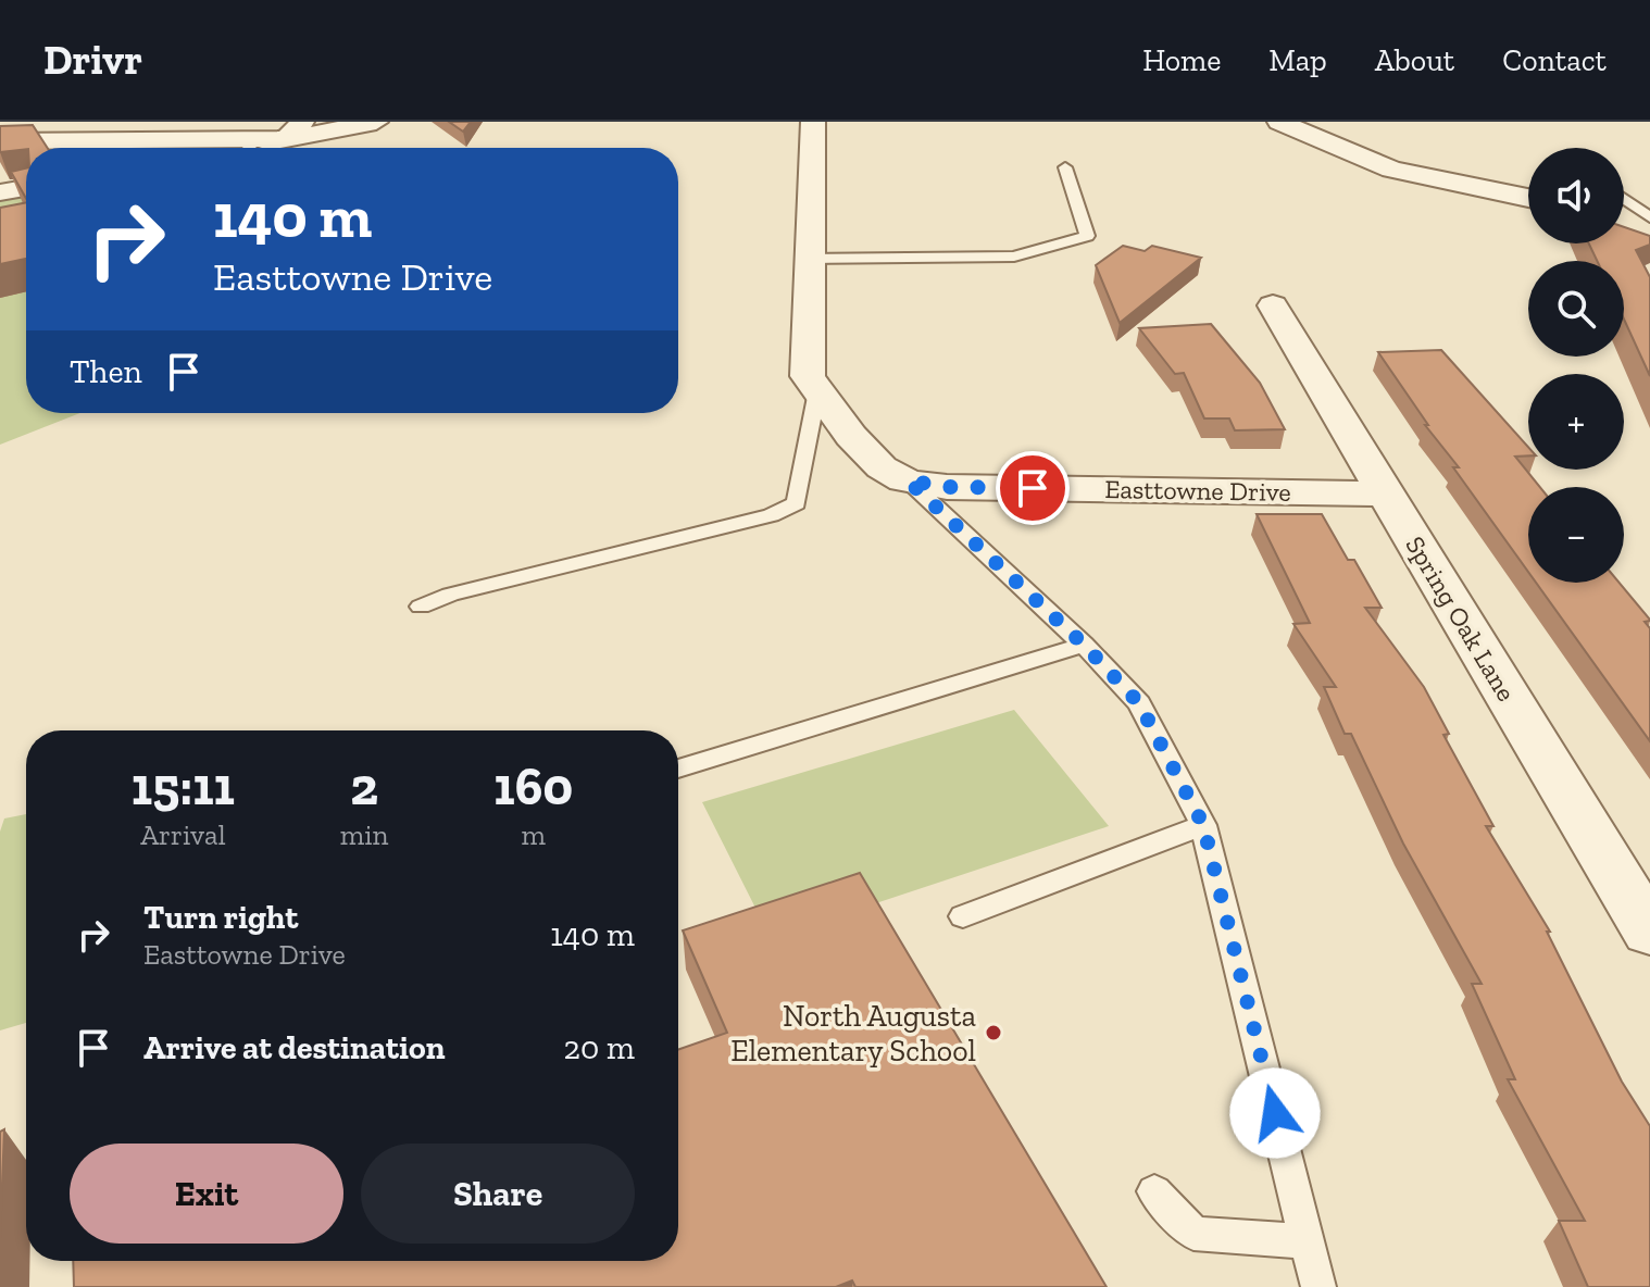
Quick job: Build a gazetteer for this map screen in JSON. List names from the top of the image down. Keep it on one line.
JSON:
{"streets":{"street":["Easttowne Drive","Spring Oak Lane"]},"crossings":[["Easttowne Drive","Spring Oak Lane"]],"places":["North Augusta Elementary School"],"page":{"header":"Drivr","nav":["Home","Map","About","Contact"],"map_buttons":["+","−"],"turn":["140 m","Easttowne Drive"],"then":"Then","eta":["15:11","Arrival","2","min","160","m"],"list":[{"name":"Turn right","note":"Easttowne Drive","value":"140 m"},{"name":"Arrive at destination","value":"20 m"}],"buttons":["Exit","Share"]}}
